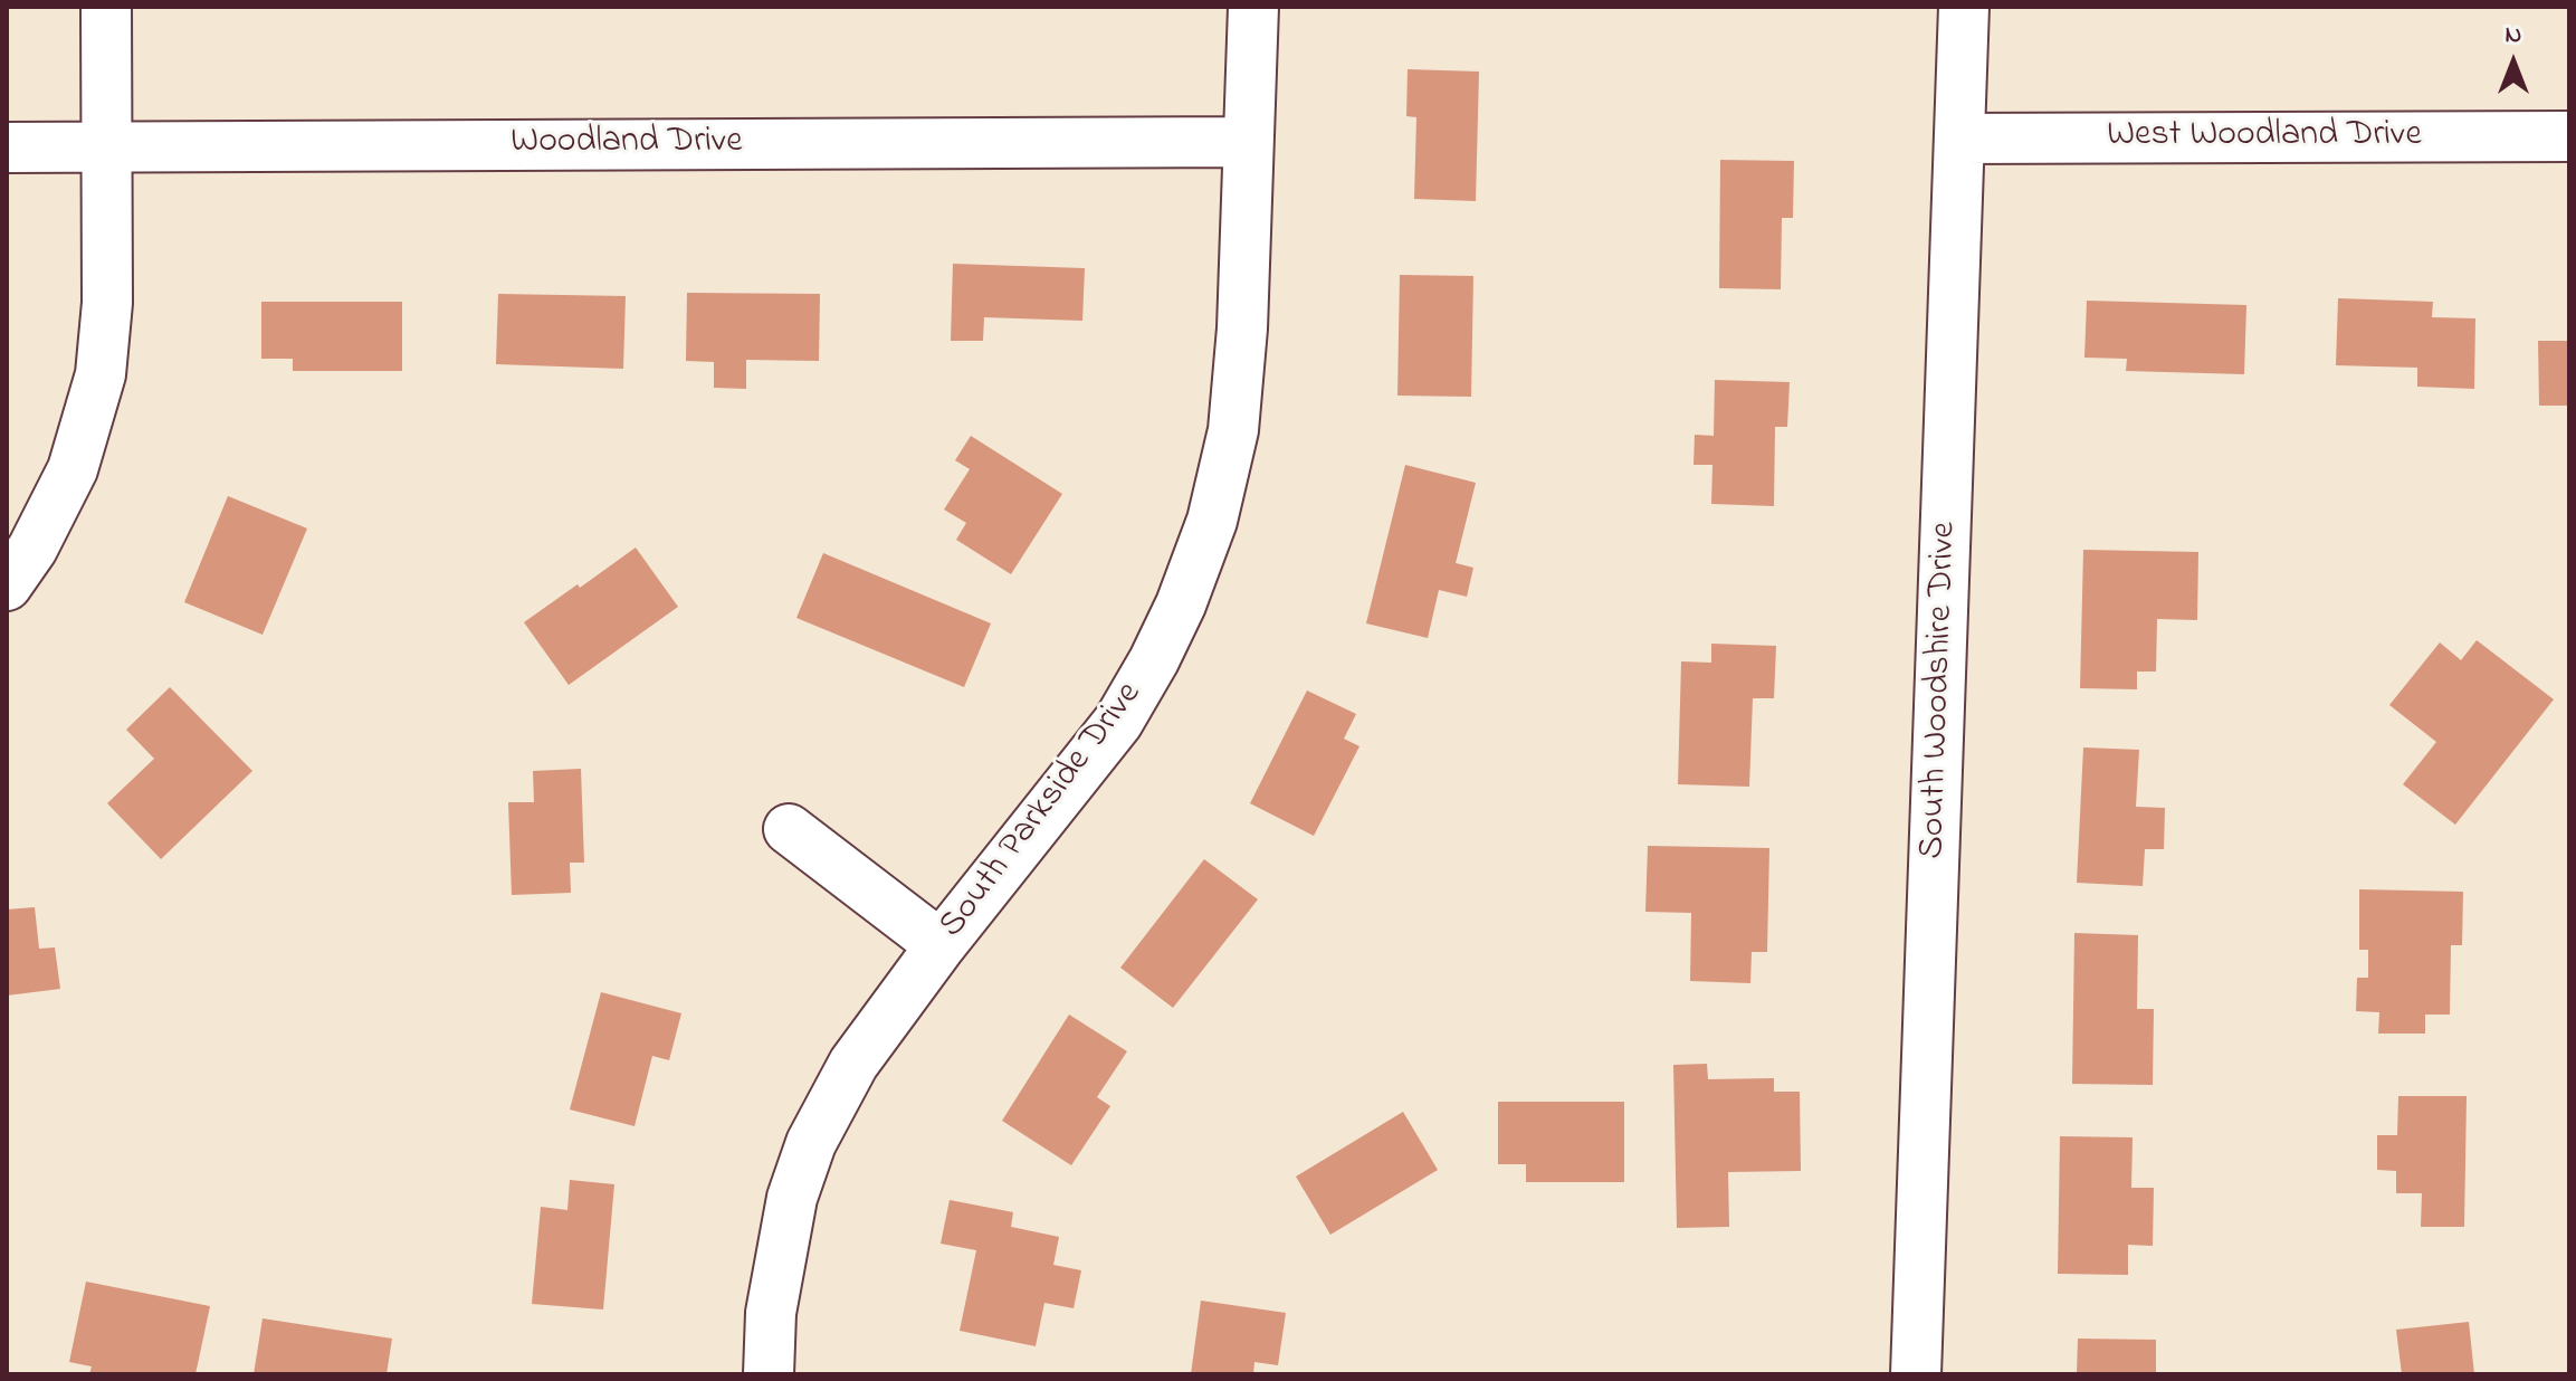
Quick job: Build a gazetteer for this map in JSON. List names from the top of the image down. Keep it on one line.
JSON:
{"streets":{"street":["West Woodland Drive","Woodland Drive","South Woodshire Drive","South Parkside Drive"]},"crossings":[["West Woodland Drive","South Woodshire Drive"],["Woodland Drive","South Parkside Drive"]],"north":"top"}
